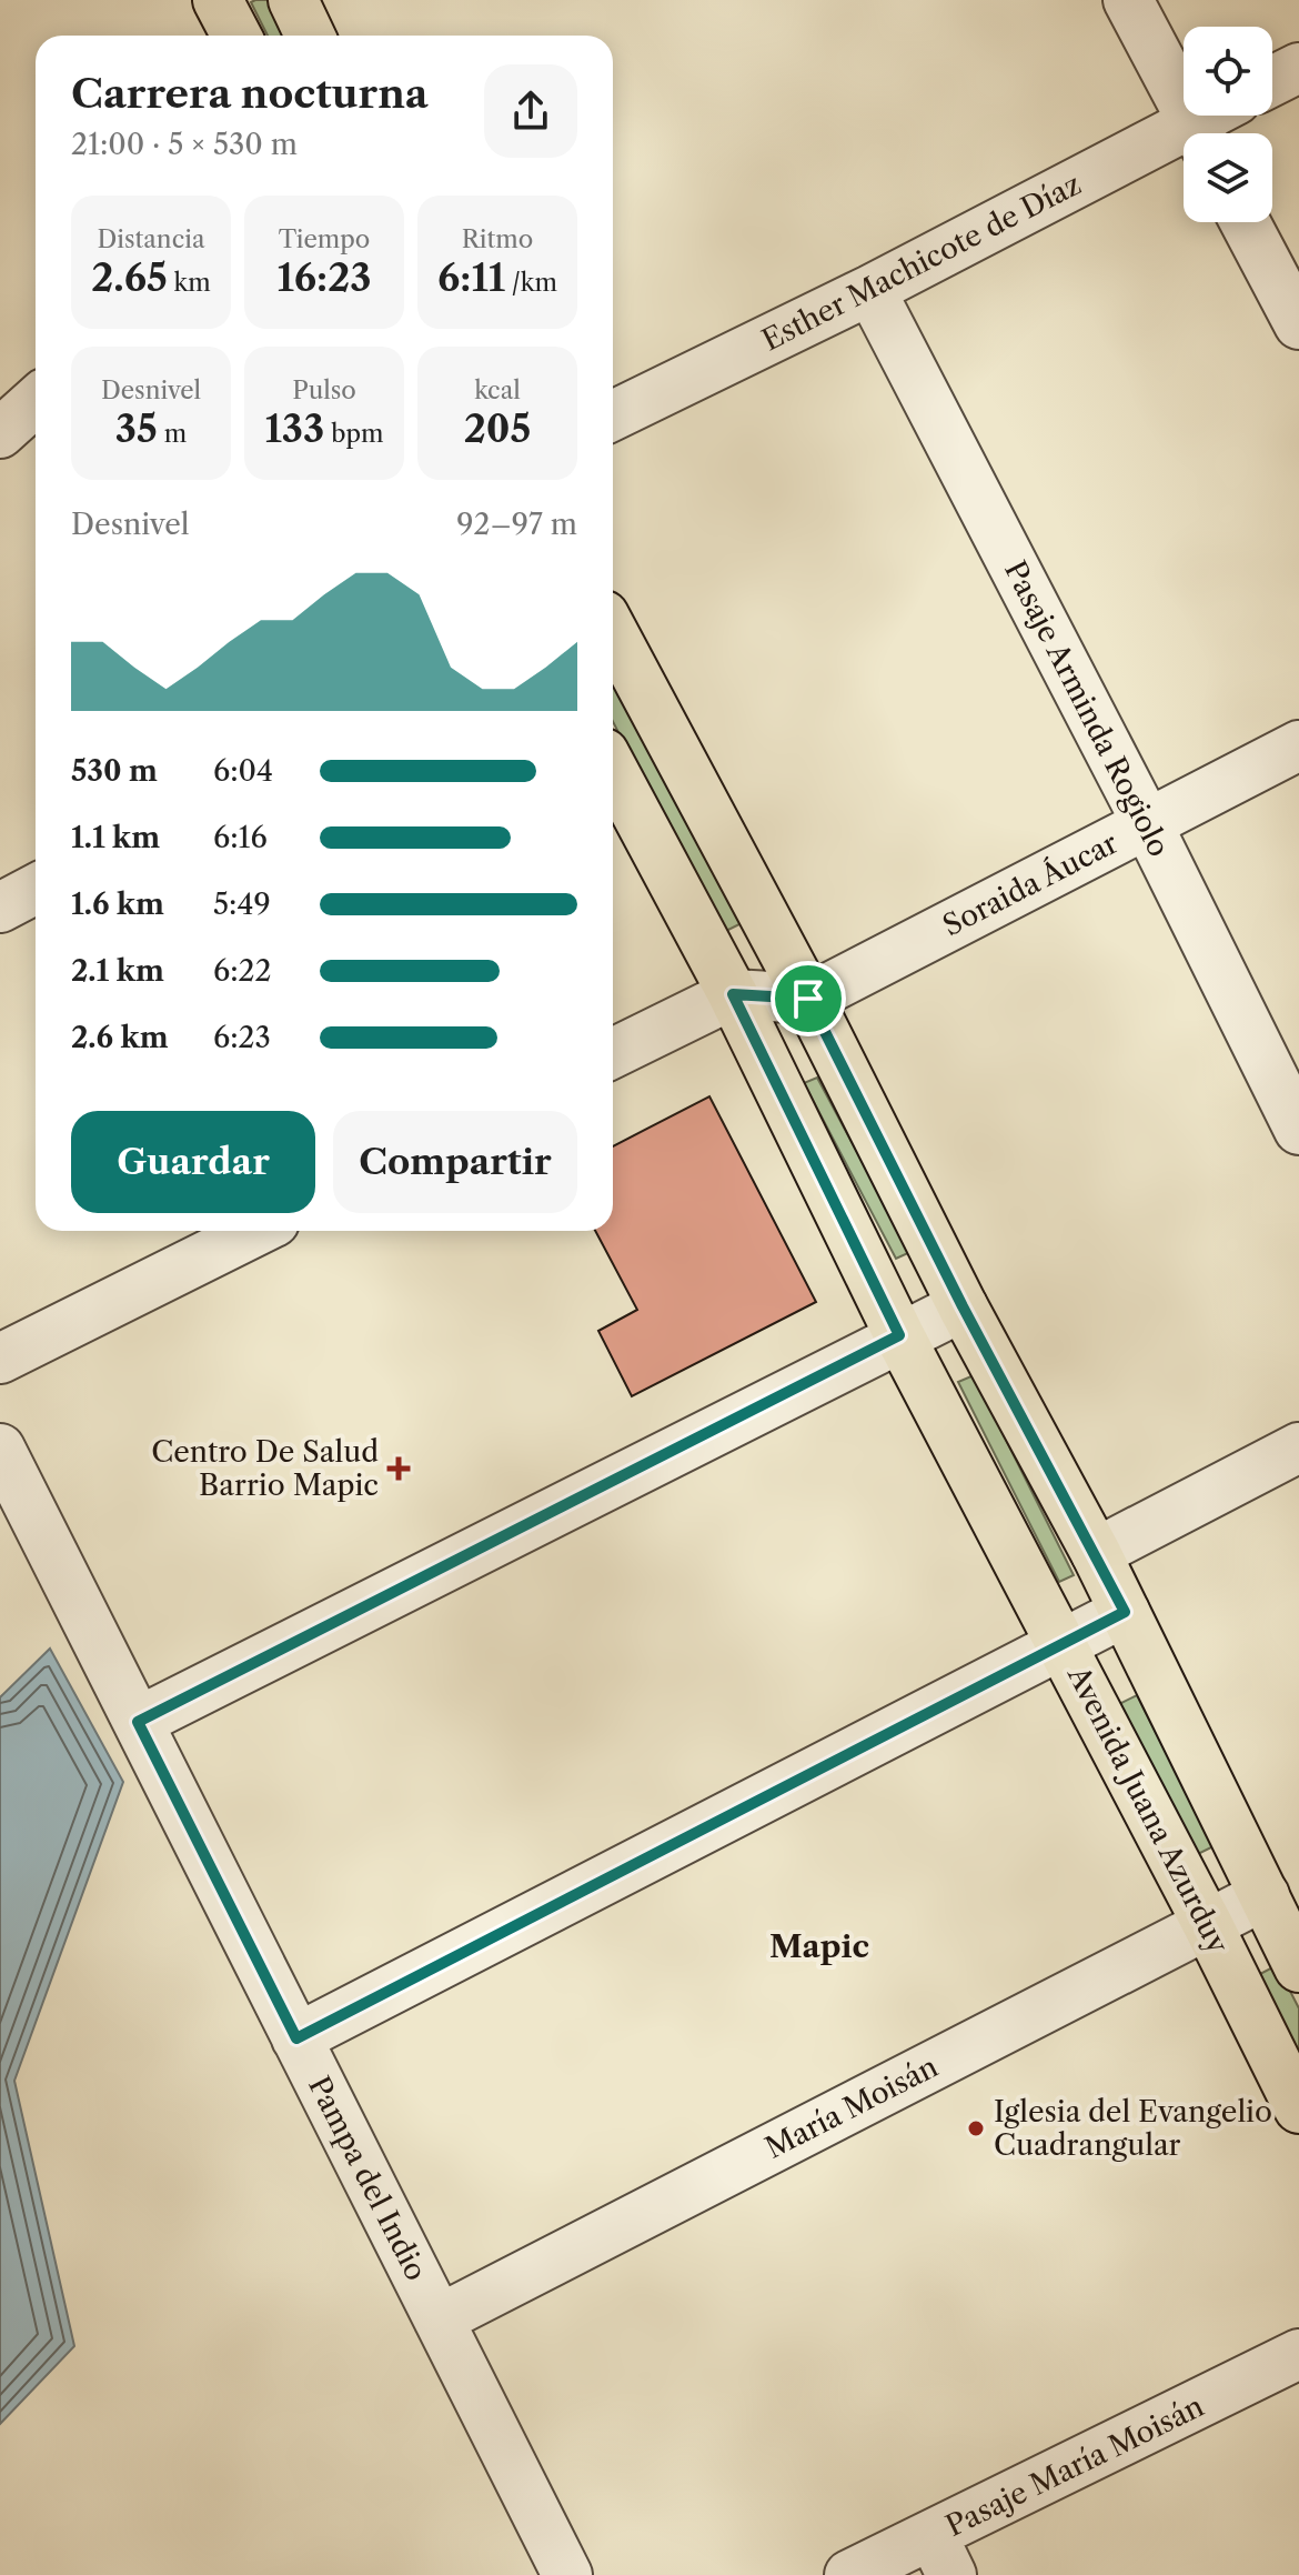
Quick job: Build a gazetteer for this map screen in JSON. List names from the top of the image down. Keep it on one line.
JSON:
{"streets":{"main road":["Avenida Juana Azurduy"],"street":["Esther Machicote de Díaz","Pasaje Arminda Rogiolo","Soraida Áucar","María Moisán","Pampa del Indio","Pasaje María Moisán"]},"crossings":[["Esther Machicote de Díaz","Pasaje Arminda Rogiolo"],["Pasaje Arminda Rogiolo","Soraida Áucar"],["Avenida Juana Azurduy","María Moisán"],["María Moisán","Pampa del Indio"]],"districts":["Mapic"],"places":{"health":["Centro De Salud Barrio Mapic"],"other":["Iglesia del Evangelio Cuadrangular"]},"page":{"heading":["Carrera nocturna","21:00 · 5 × 530 m"],"stats":[["Distancia","2.65 km"],["Tiempo","16:23"],["Ritmo","6:11 /km"],["Desnivel","35 m"],["Pulso","133 bpm"],["kcal","205"]],"chart":["Desnivel","92–97 m"],"list":[{"name":"530 m","note":"6:04"},{"name":"1.1 km","note":"6:16"},{"name":"1.6 km","note":"5:49"},{"name":"2.1 km","note":"6:22"},{"name":"2.6 km","note":"6:23"}],"buttons":["Guardar","Compartir"]}}
